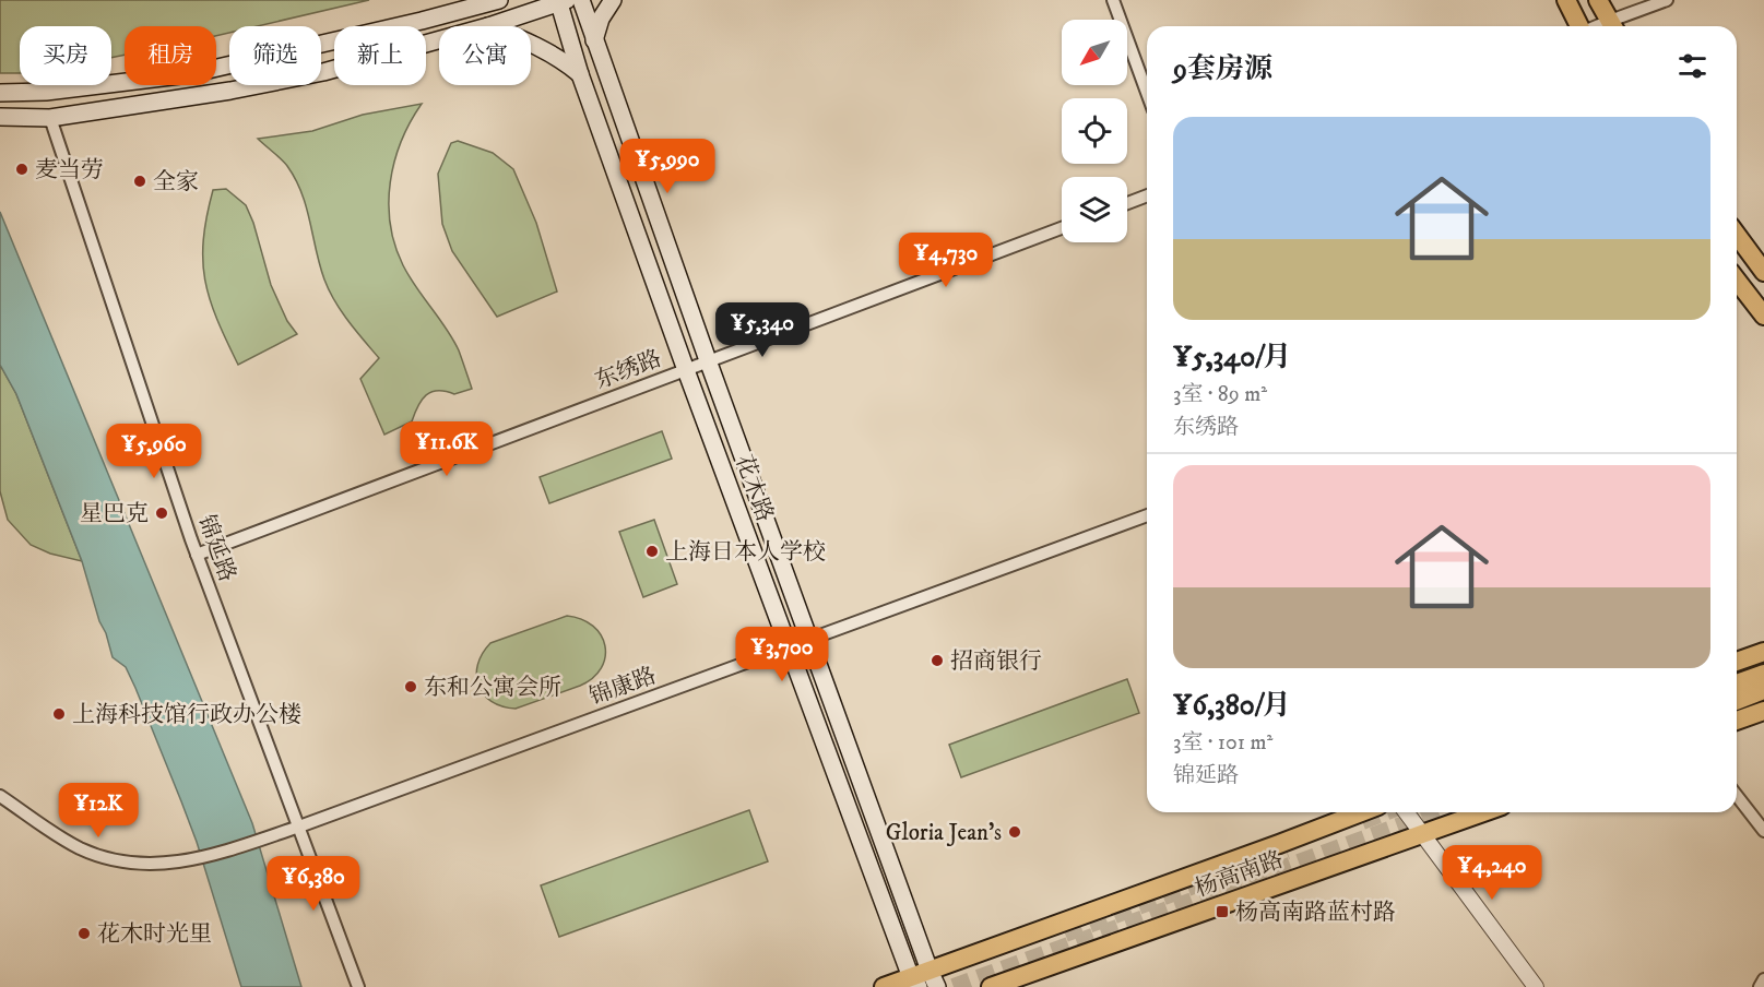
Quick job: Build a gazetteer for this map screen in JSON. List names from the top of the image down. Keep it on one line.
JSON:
{"streets":{"main road":["花木路","杨高南路"],"street":["东绣路","锦延路","锦康路"]},"crossings":[["东绣路","花木路"],["东绣路","锦延路"],["花木路","锦康路"],["花木路","杨高南路"],["锦延路","锦康路"]],"places":{"other":["麦当劳","全家","星巴克","上海日本人学校","招商银行","东和公寓会所","上海科技馆行政办公楼","Gloria Jean's","花木时光里"],"transit":["杨高南路蓝村路"]},"north":"bottom left","page":{"chip":["买房","租房","筛选","新上","公寓"],"heading":"9套房源","list":[{"name":"¥5,340/月","note":"3室 · 89 m² · 东绣路"},{"name":"¥6,380/月","note":"3室 · 101 m² · 锦延路"}],"price":["¥5,990","¥4,730","¥5,340","¥11.6K","¥5,960","¥3,700","¥12K","¥4,240","¥6,380"]}}
